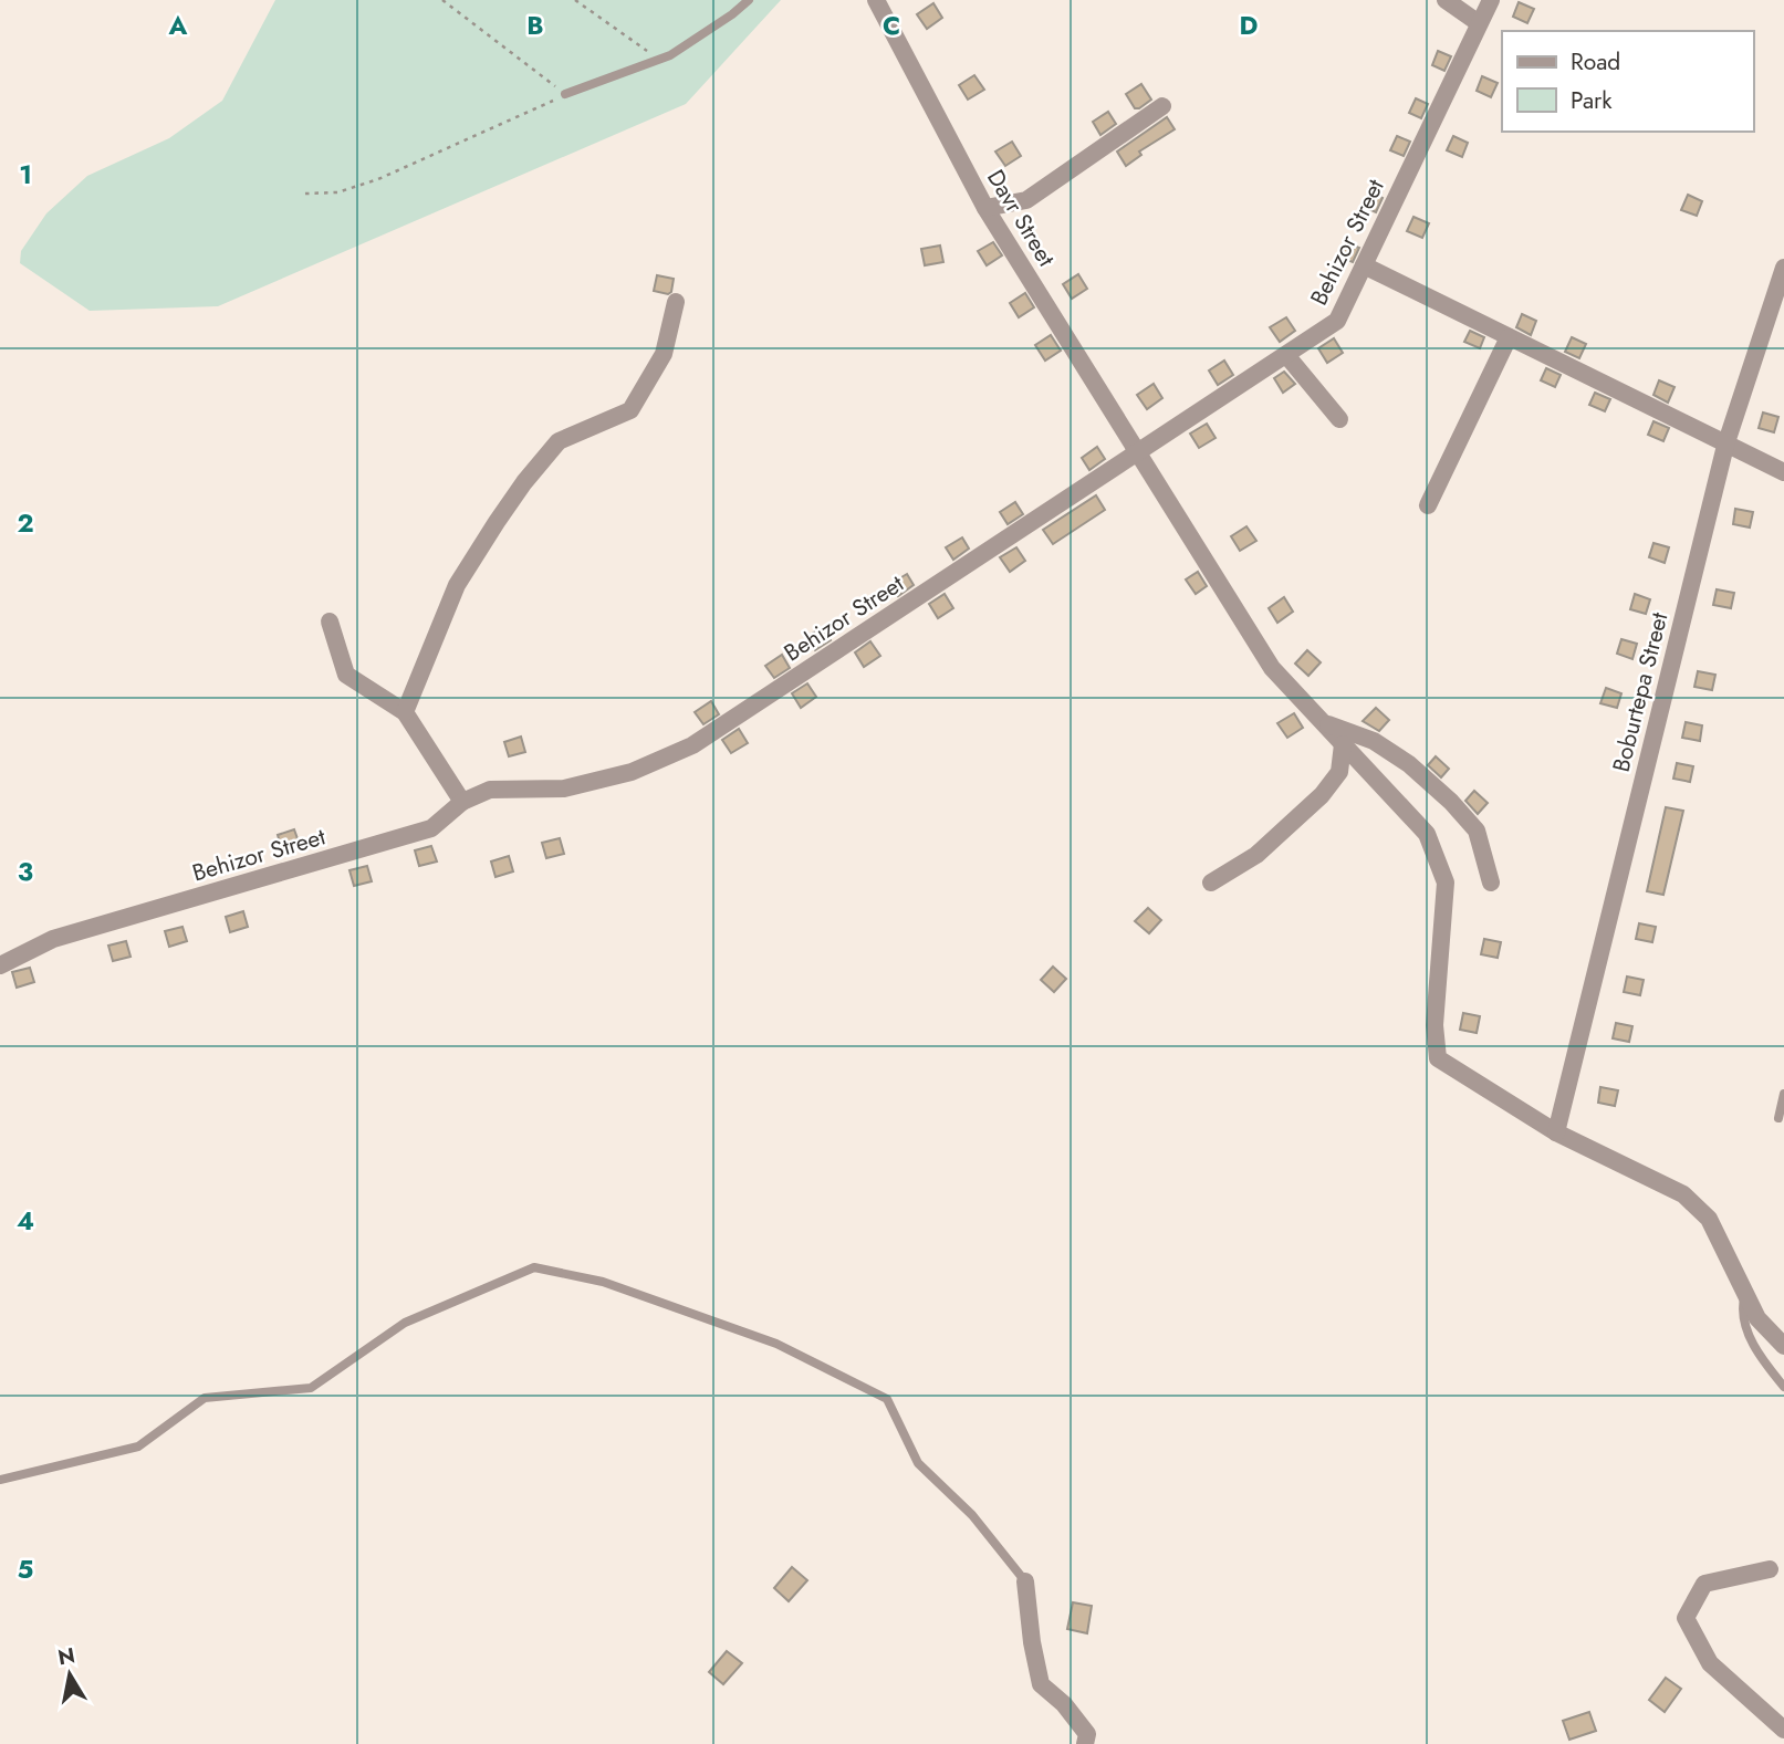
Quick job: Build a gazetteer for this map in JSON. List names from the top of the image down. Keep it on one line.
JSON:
{"streets":{"street":["Davr Street","Behizor Street","Boburtepa Street"]},"crossings":[["Davr Street","Behizor Street"],["Davr Street","Boburtepa Street"]],"legend":["Road","Park"],"north":"top","grid":{"columns":["A","B","C","D"],"rows":["1","2","3","4","5"]}}
